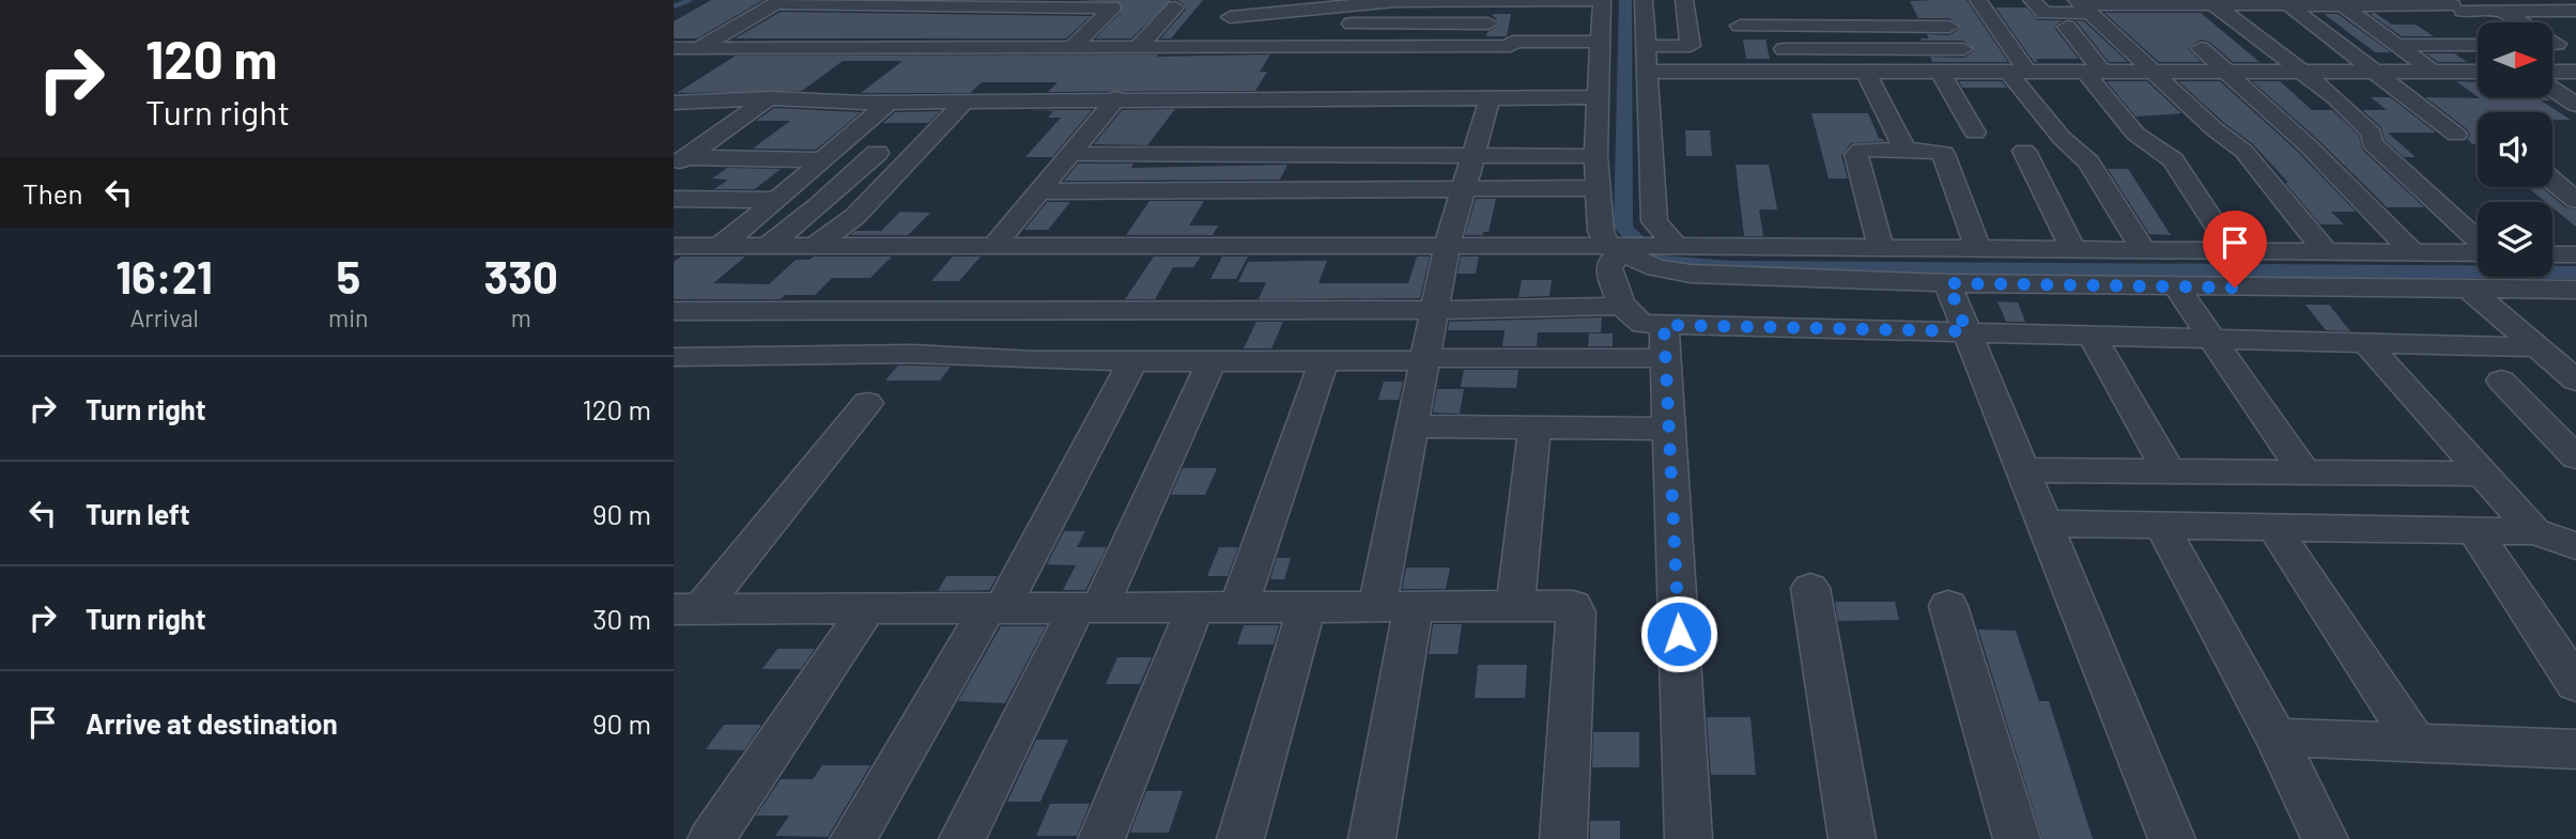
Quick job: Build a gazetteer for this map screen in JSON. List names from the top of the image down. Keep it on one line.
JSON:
{"north":"right","page":{"turn":["120 m","Turn right"],"then":"Then","eta":["16:21","Arrival","5","min","330","m"],"list":[{"name":"Turn right","value":"120 m"},{"name":"Turn left","value":"90 m"},{"name":"Turn right","value":"30 m"},{"name":"Arrive at destination","value":"90 m"}]}}
